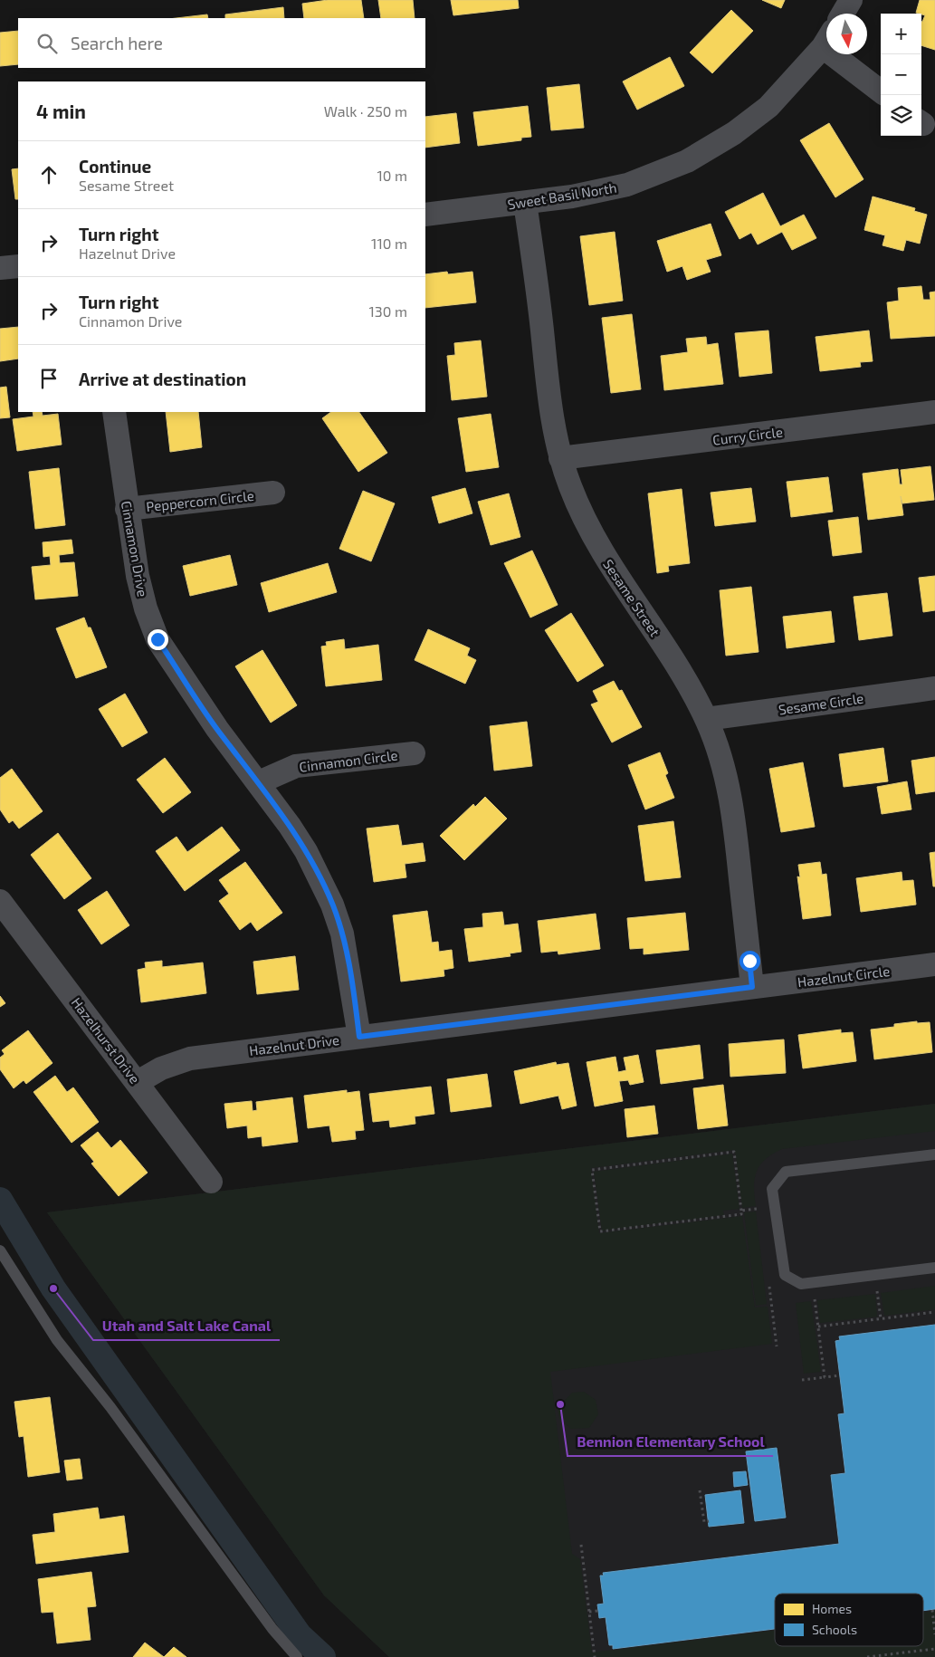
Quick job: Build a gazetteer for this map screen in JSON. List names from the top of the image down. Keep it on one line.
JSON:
{"streets":{"street":["Sweet Basil North","Curry Circle","Peppercorn Circle","Cinnamon Drive","Sesame Street","Sesame Circle","Cinnamon Circle","Hazelnut Circle","Hazelhurst Drive","Hazelnut Drive"]},"crossings":[["Sweet Basil North","Sesame Street"],["Curry Circle","Sesame Street"],["Peppercorn Circle","Cinnamon Drive"],["Cinnamon Drive","Cinnamon Circle"],["Cinnamon Drive","Hazelnut Drive"],["Sesame Street","Sesame Circle"],["Sesame Street","Hazelnut Circle"],["Sesame Street","Hazelnut Drive"],["Hazelnut Circle","Hazelnut Drive"],["Hazelhurst Drive","Hazelnut Drive"]],"places":["Utah and Salt Lake Canal","Bennion Elementary School"],"legend":["Homes","Schools"],"north":"bottom","page":{"map_buttons":["+","−"],"search":"Search here","heading":["4 min","Walk · 250 m"],"list":[["Continue","Sesame Street","10 m"],["Turn right","Hazelnut Drive","110 m"],["Turn right","Cinnamon Drive","130 m"],"Arrive at destination"]}}
